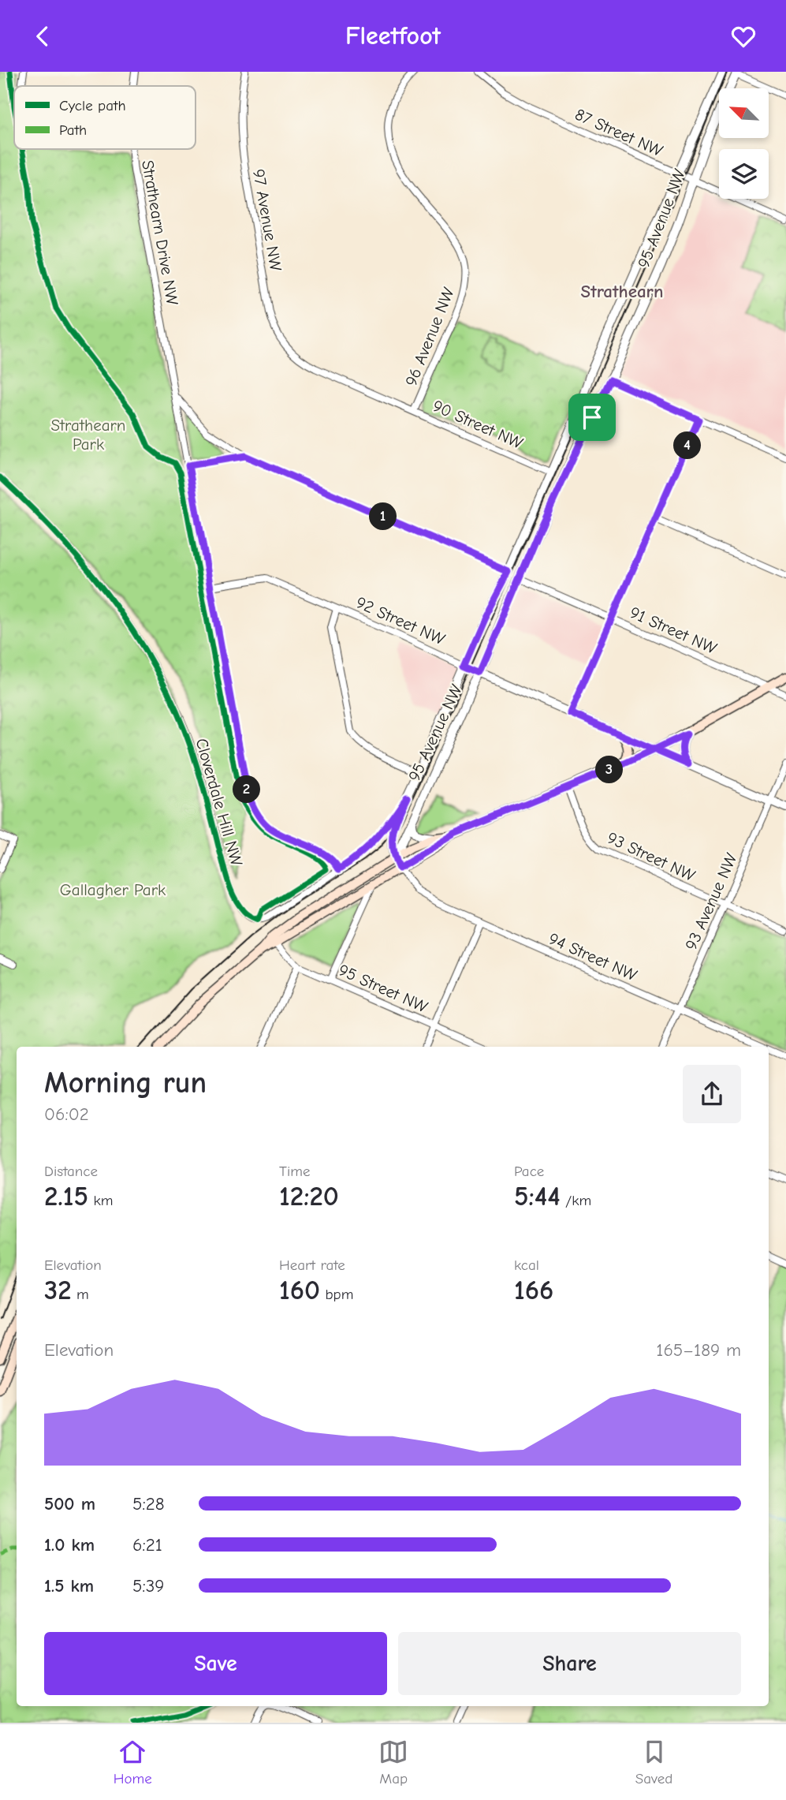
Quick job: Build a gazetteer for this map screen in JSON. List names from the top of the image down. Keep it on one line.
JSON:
{"streets":{"street":["87 Street NW","95 Avenue NW","97 Avenue NW","Strathearn Drive NW","96 Avenue NW","90 Street NW","92 Street NW","91 Street NW","Cloverdale Hill NW","93 Street NW","93 Avenue NW","94 Street NW","95 Street NW"]},"crossings":[["87 Street NW","95 Avenue NW"],["95 Avenue NW","Strathearn Drive NW"],["95 Avenue NW","90 Street NW"],["95 Avenue NW","92 Street NW"],["95 Avenue NW","91 Street NW"],["95 Avenue NW","Cloverdale Hill NW"],["95 Avenue NW","94 Street NW"],["97 Avenue NW","90 Street NW"],["Strathearn Drive NW","92 Street NW"],["96 Avenue NW","90 Street NW"],["92 Street NW","93 Avenue NW"],["93 Street NW","93 Avenue NW"],["93 Avenue NW","94 Street NW"]],"districts":["Strathearn"],"parks":["Strathearn Park","Gallagher Park"],"legend":["Cycle path","Path"],"north":"top left","page":{"header":"Fleetfoot","pins":["4","1","3","2"],"heading":["Morning run","06:02"],"stats":[["Distance","2.15 km"],["Time","12:20"],["Pace","5:44 /km"],["Elevation","32 m"],["Heart rate","160 bpm"],["kcal","166"]],"chart":["Elevation","165–189 m"],"list":[{"name":"500 m","note":"5:28"},{"name":"1.0 km","note":"6:21"},{"name":"1.5 km","note":"5:39"}],"buttons":["Save","Share"],"tabs":["Home","Map","Saved"]}}
